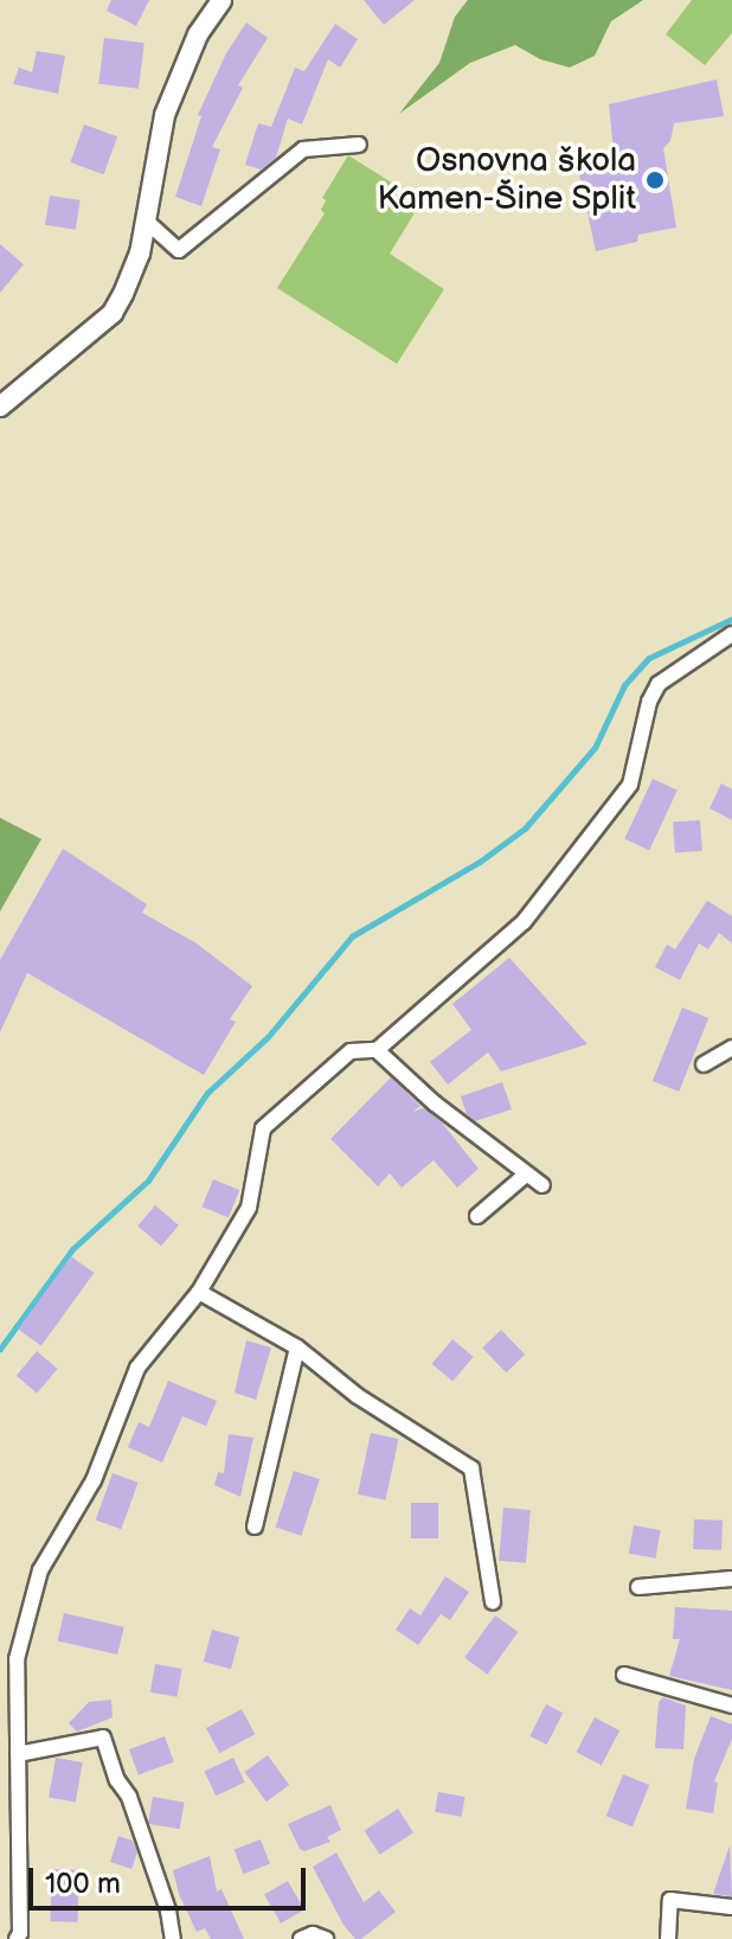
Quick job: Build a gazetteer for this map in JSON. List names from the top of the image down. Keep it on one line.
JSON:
{"places":["Osnovna škola Kamen-Šine Split"],"scale_bar":"100 m"}
